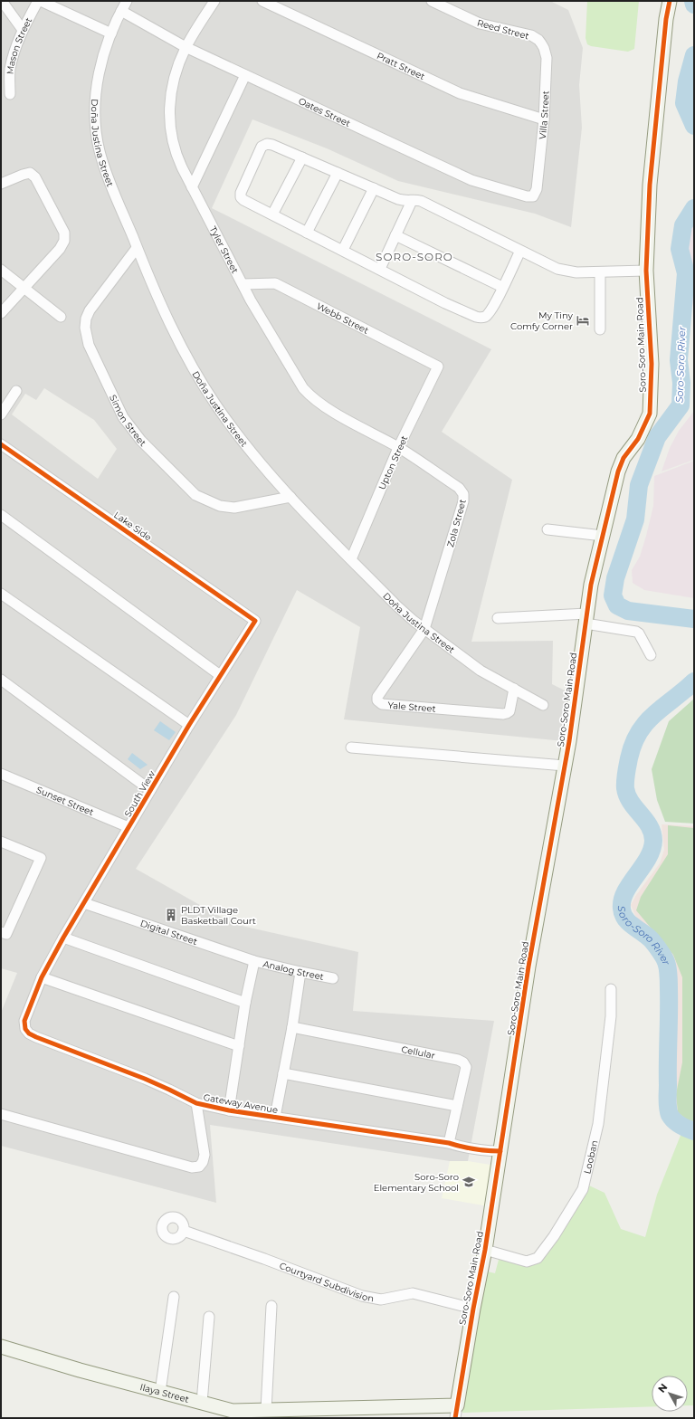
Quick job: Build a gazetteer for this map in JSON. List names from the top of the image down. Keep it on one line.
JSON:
{"streets":{"street":["Reed Street","Mason Street","Pratt Street","Oates Street","Villa Street","Doña Justina Street","Tyler Street","Webb Street","Soro-Soro Main Road","Simon Street","Upton Street","Zola Street","Lake Side","Yale Street","South View","Sunset Street","Digital Street","Analog Street","Cellular","Gateway Avenue","Looban","Courtyard Subdivision","Ilaya Street"]},"crossings":[["Reed Street","Villa Street"],["Pratt Street","Villa Street"],["Oates Street","Villa Street"],["Oates Street","Doña Justina Street"],["Oates Street","Tyler Street"],["Doña Justina Street","Simon Street"],["Doña Justina Street","Upton Street"],["Doña Justina Street","Zola Street"],["Doña Justina Street","Yale Street"],["Tyler Street","Webb Street"],["Tyler Street","Upton Street"],["Tyler Street","Zola Street"],["Webb Street","Upton Street"],["Soro-Soro Main Road","Gateway Avenue"],["Soro-Soro Main Road","Looban"],["Soro-Soro Main Road","Courtyard Subdivision"],["Soro-Soro Main Road","Ilaya Street"],["Upton Street","Zola Street"],["Zola Street","Yale Street"],["Lake Side","South View"],["South View","Sunset Street"],["South View","Digital Street"],["South View","Gateway Avenue"],["Digital Street","Analog Street"],["Cellular","Gateway Avenue"]],"districts":["SORO-SORO"],"water":["Soro-Soro River"],"places":{"hotel":["My Tiny Comfy Corner"],"building":["PLDT Village Basketball Court"],"school or university":["Soro-Soro Elementary School"]},"north":"top left"}
